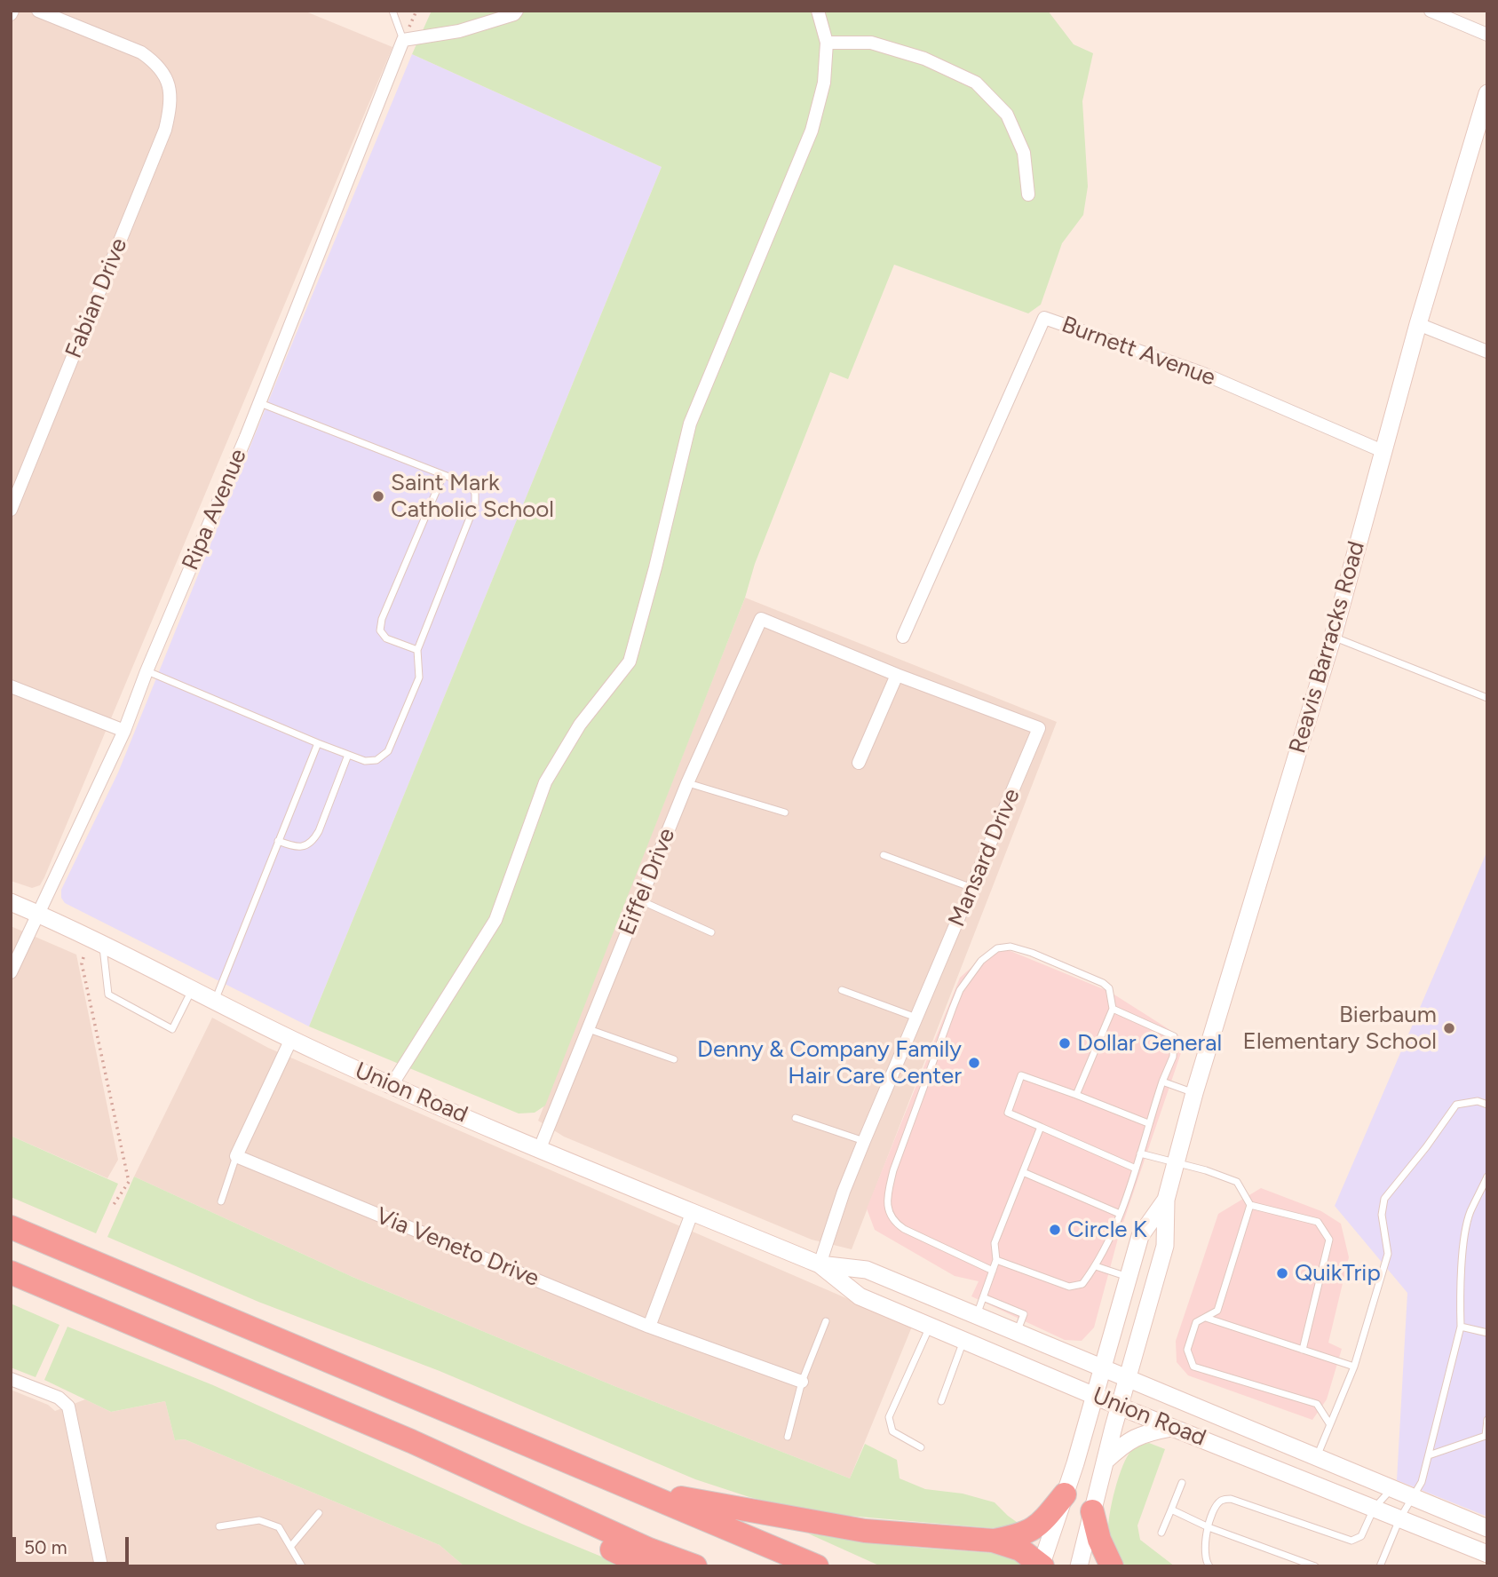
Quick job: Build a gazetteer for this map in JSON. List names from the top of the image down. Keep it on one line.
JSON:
{"streets":{"main road":["Reavis Barracks Road","Union Road"],"street":["Fabian Drive","Burnett Avenue","Ripa Avenue","Mansard Drive","Eiffel Drive","Via Veneto Drive"]},"crossings":[["Burnett Avenue","Reavis Barracks Road"],["Ripa Avenue","Union Road"],["Reavis Barracks Road","Union Road"],["Mansard Drive","Eiffel Drive"],["Mansard Drive","Union Road"],["Eiffel Drive","Union Road"]],"places":["Saint Mark Catholic School","Bierbaum Elementary School","Dollar General","Denny & Company Family Hair Care Center","Circle K","QuikTrip"],"scale_bar":"50 m"}
